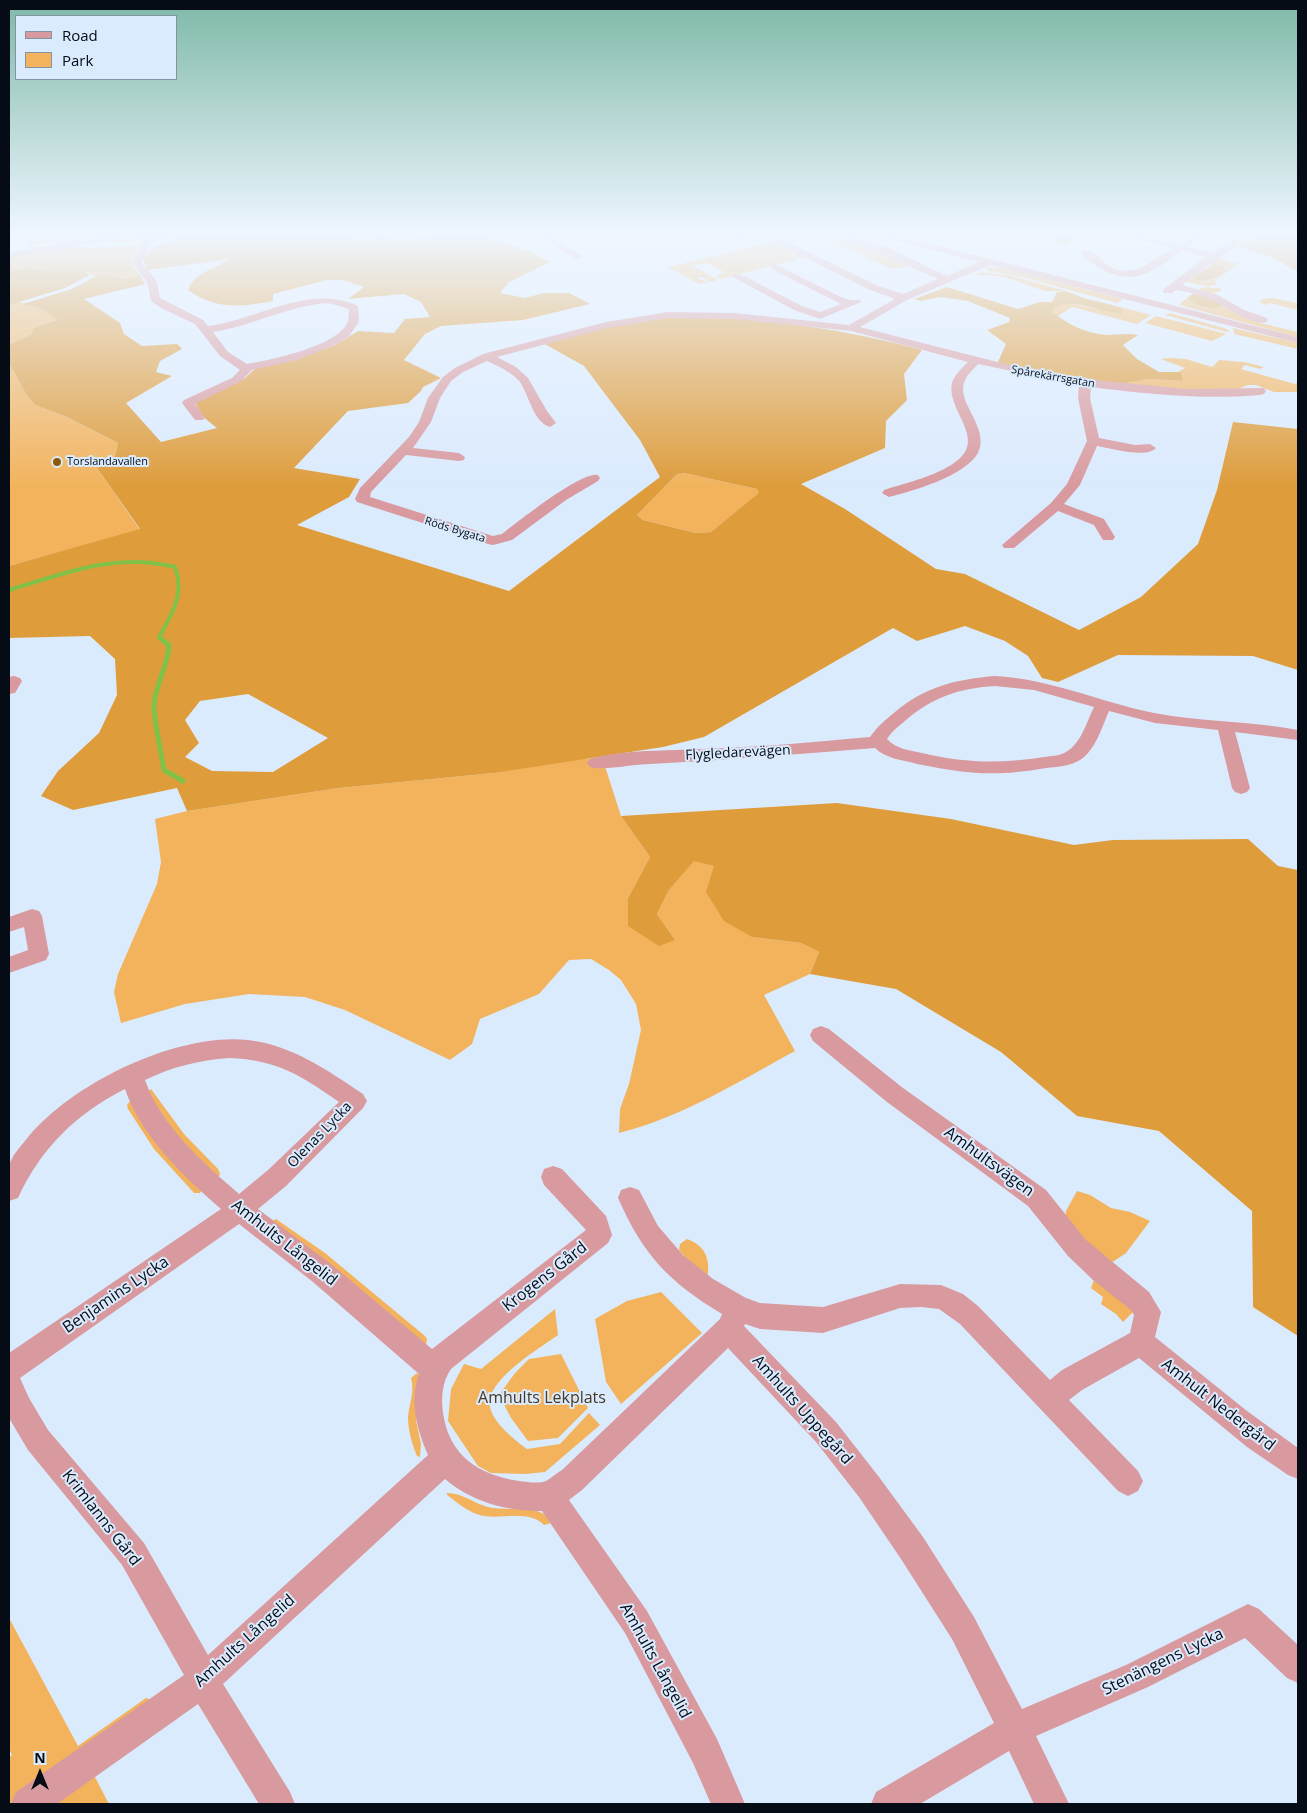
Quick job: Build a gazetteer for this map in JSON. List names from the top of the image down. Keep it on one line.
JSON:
{"streets":{"street":["Spårekärrsgatan","Röds Bygata","Flygledarevägen","Olenas Lycka","Amhultsvägen","Amhults Långelid","Krogens Gård","Benjamins Lycka","Amhult Nedergård","Amhults Uppegård","Krimlanns Gård","Stenängens Lycka"]},"crossings":[["Spårekärrsgatan","Röds Bygata"],["Olenas Lycka","Amhults Långelid"],["Olenas Lycka","Benjamins Lycka"],["Amhultsvägen","Amhult Nedergård"],["Amhults Långelid","Krogens Gård"],["Amhults Långelid","Benjamins Lycka"],["Amhults Långelid","Krimlanns Gård"],["Amhults Uppegård","Stenängens Lycka"]],"parks":["Amhults Lekplats"],"places":["Torslandavallen"],"legend":["Road","Park"],"north":"top"}
